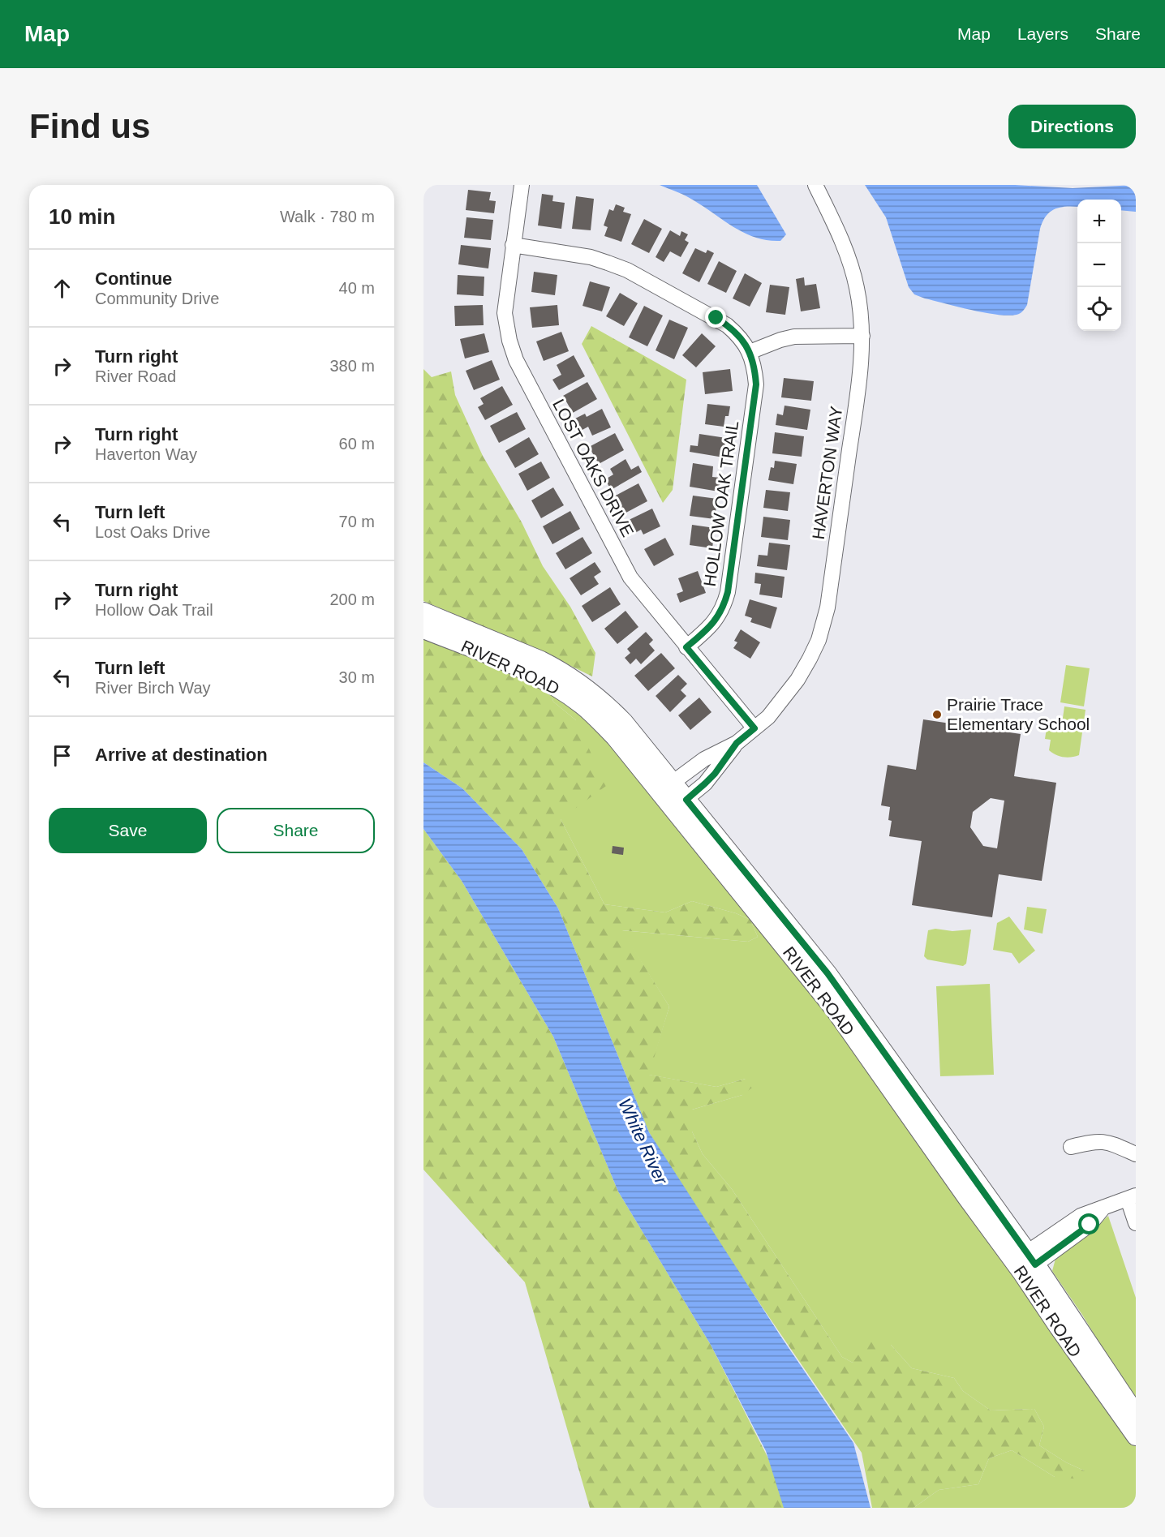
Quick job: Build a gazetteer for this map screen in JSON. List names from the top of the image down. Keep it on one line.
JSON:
{"streets":{"main road":["RIVER ROAD"],"street":["LOST OAKS DRIVE","HAVERTON WAY","HOLLOW OAK TRAIL"]},"crossings":[["LOST OAKS DRIVE","HAVERTON WAY"],["LOST OAKS DRIVE","HOLLOW OAK TRAIL"],["HAVERTON WAY","RIVER ROAD"]],"water":["White River"],"places":["Prairie Trace Elementary School"],"page":{"header":"Map","nav":["Map","Layers","Share"],"buttons":["Directions",["Save","Share"]],"title":"Find us","heading":["10 min","Walk · 780 m"],"map_buttons":["+","−"],"list":[["Continue","Community Drive","40 m"],["Turn right","River Road","380 m"],["Turn right","Haverton Way","60 m"],["Turn left","Lost Oaks Drive","70 m"],["Turn right","Hollow Oak Trail","200 m"],["Turn left","River Birch Way","30 m"],"Arrive at destination"]}}
